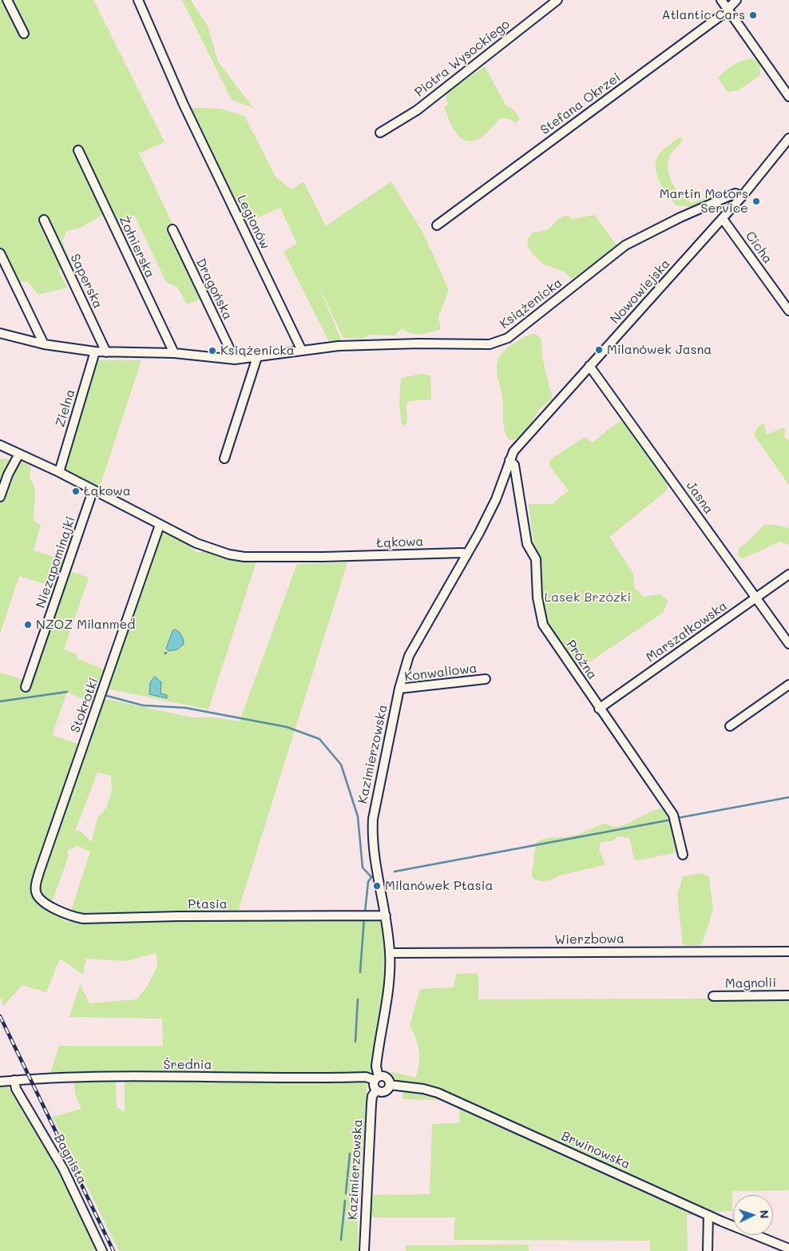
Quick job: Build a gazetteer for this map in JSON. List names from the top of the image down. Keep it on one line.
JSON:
{"streets":{"street":["Piotra Wysockiego","Stefana Okrzei","Legionów","Żołnierska","Cicha","Saperska","Dragońska","Nowowiejska","Książenicka","Zielna","Jasna","Łąkowa","Niezapominajki","Marszałkowska","Próżna","Konwaliowa","Stokrotki","Kazimierzowska","Ptasia","Wierzbowa","Magnolii","Średnia","Brwinowska","Bagnista"]},"crossings":[["Legionów","Książenicka"],["Żołnierska","Książenicka"],["Cicha","Nowowiejska"],["Saperska","Książenicka"],["Dragońska","Książenicka"],["Nowowiejska","Książenicka"],["Nowowiejska","Jasna"],["Nowowiejska","Próżna"],["Nowowiejska","Kazimierzowska"],["Książenicka","Zielna"],["Zielna","Łąkowa"],["Jasna","Marszałkowska"],["Łąkowa","Niezapominajki"],["Łąkowa","Stokrotki"],["Łąkowa","Kazimierzowska"],["Marszałkowska","Próżna"],["Próżna","Kazimierzowska"],["Konwaliowa","Kazimierzowska"],["Stokrotki","Ptasia"],["Kazimierzowska","Ptasia"],["Kazimierzowska","Wierzbowa"],["Kazimierzowska","Średnia"],["Kazimierzowska","Brwinowska"],["Średnia","Brwinowska"],["Średnia","Bagnista"]],"parks":["Lasek Brzózki"],"places":["Atlantic Cars","Martin Motors Service","Milanówek Jasna","Książenicka","Łąkowa","NZOZ Milanmed","Milanówek Ptasia"],"north":"right"}
